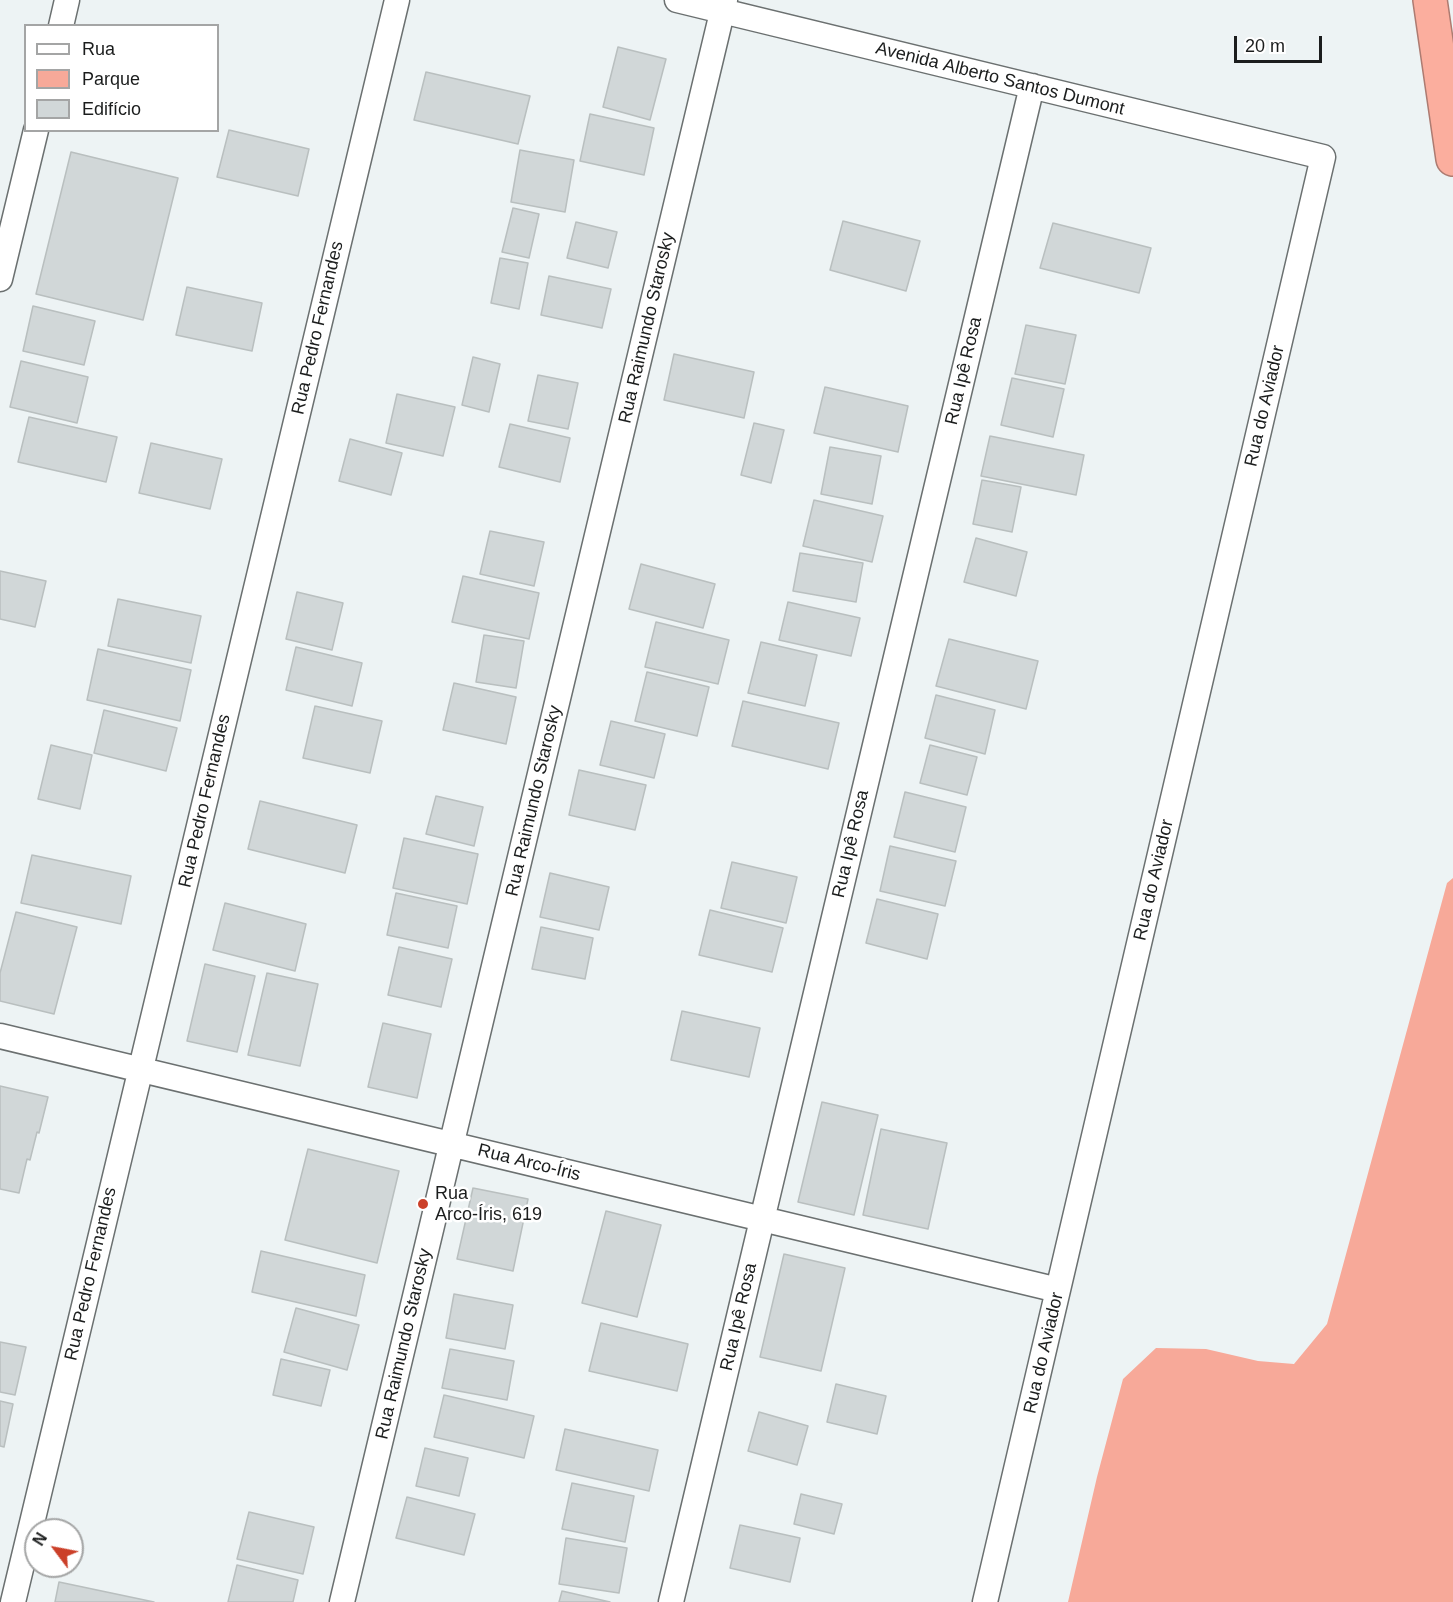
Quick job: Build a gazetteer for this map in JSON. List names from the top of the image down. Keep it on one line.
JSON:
{"streets":{"street":["Avenida Alberto Santos Dumont","Rua Pedro Fernandes","Rua Raimundo Starosky","Rua Ipê Rosa","Rua do Aviador","Rua Arco-Íris"]},"crossings":[["Avenida Alberto Santos Dumont","Rua Raimundo Starosky"],["Avenida Alberto Santos Dumont","Rua Ipê Rosa"],["Avenida Alberto Santos Dumont","Rua do Aviador"],["Rua Pedro Fernandes","Rua Arco-Íris"],["Rua Raimundo Starosky","Rua Arco-Íris"],["Rua Ipê Rosa","Rua Arco-Íris"],["Rua do Aviador","Rua Arco-Íris"]],"places":["Rua Arco-Íris, 619"],"legend":["Rua","Parque","Edifício"],"scale_bar":"20 m","north":"top left"}
